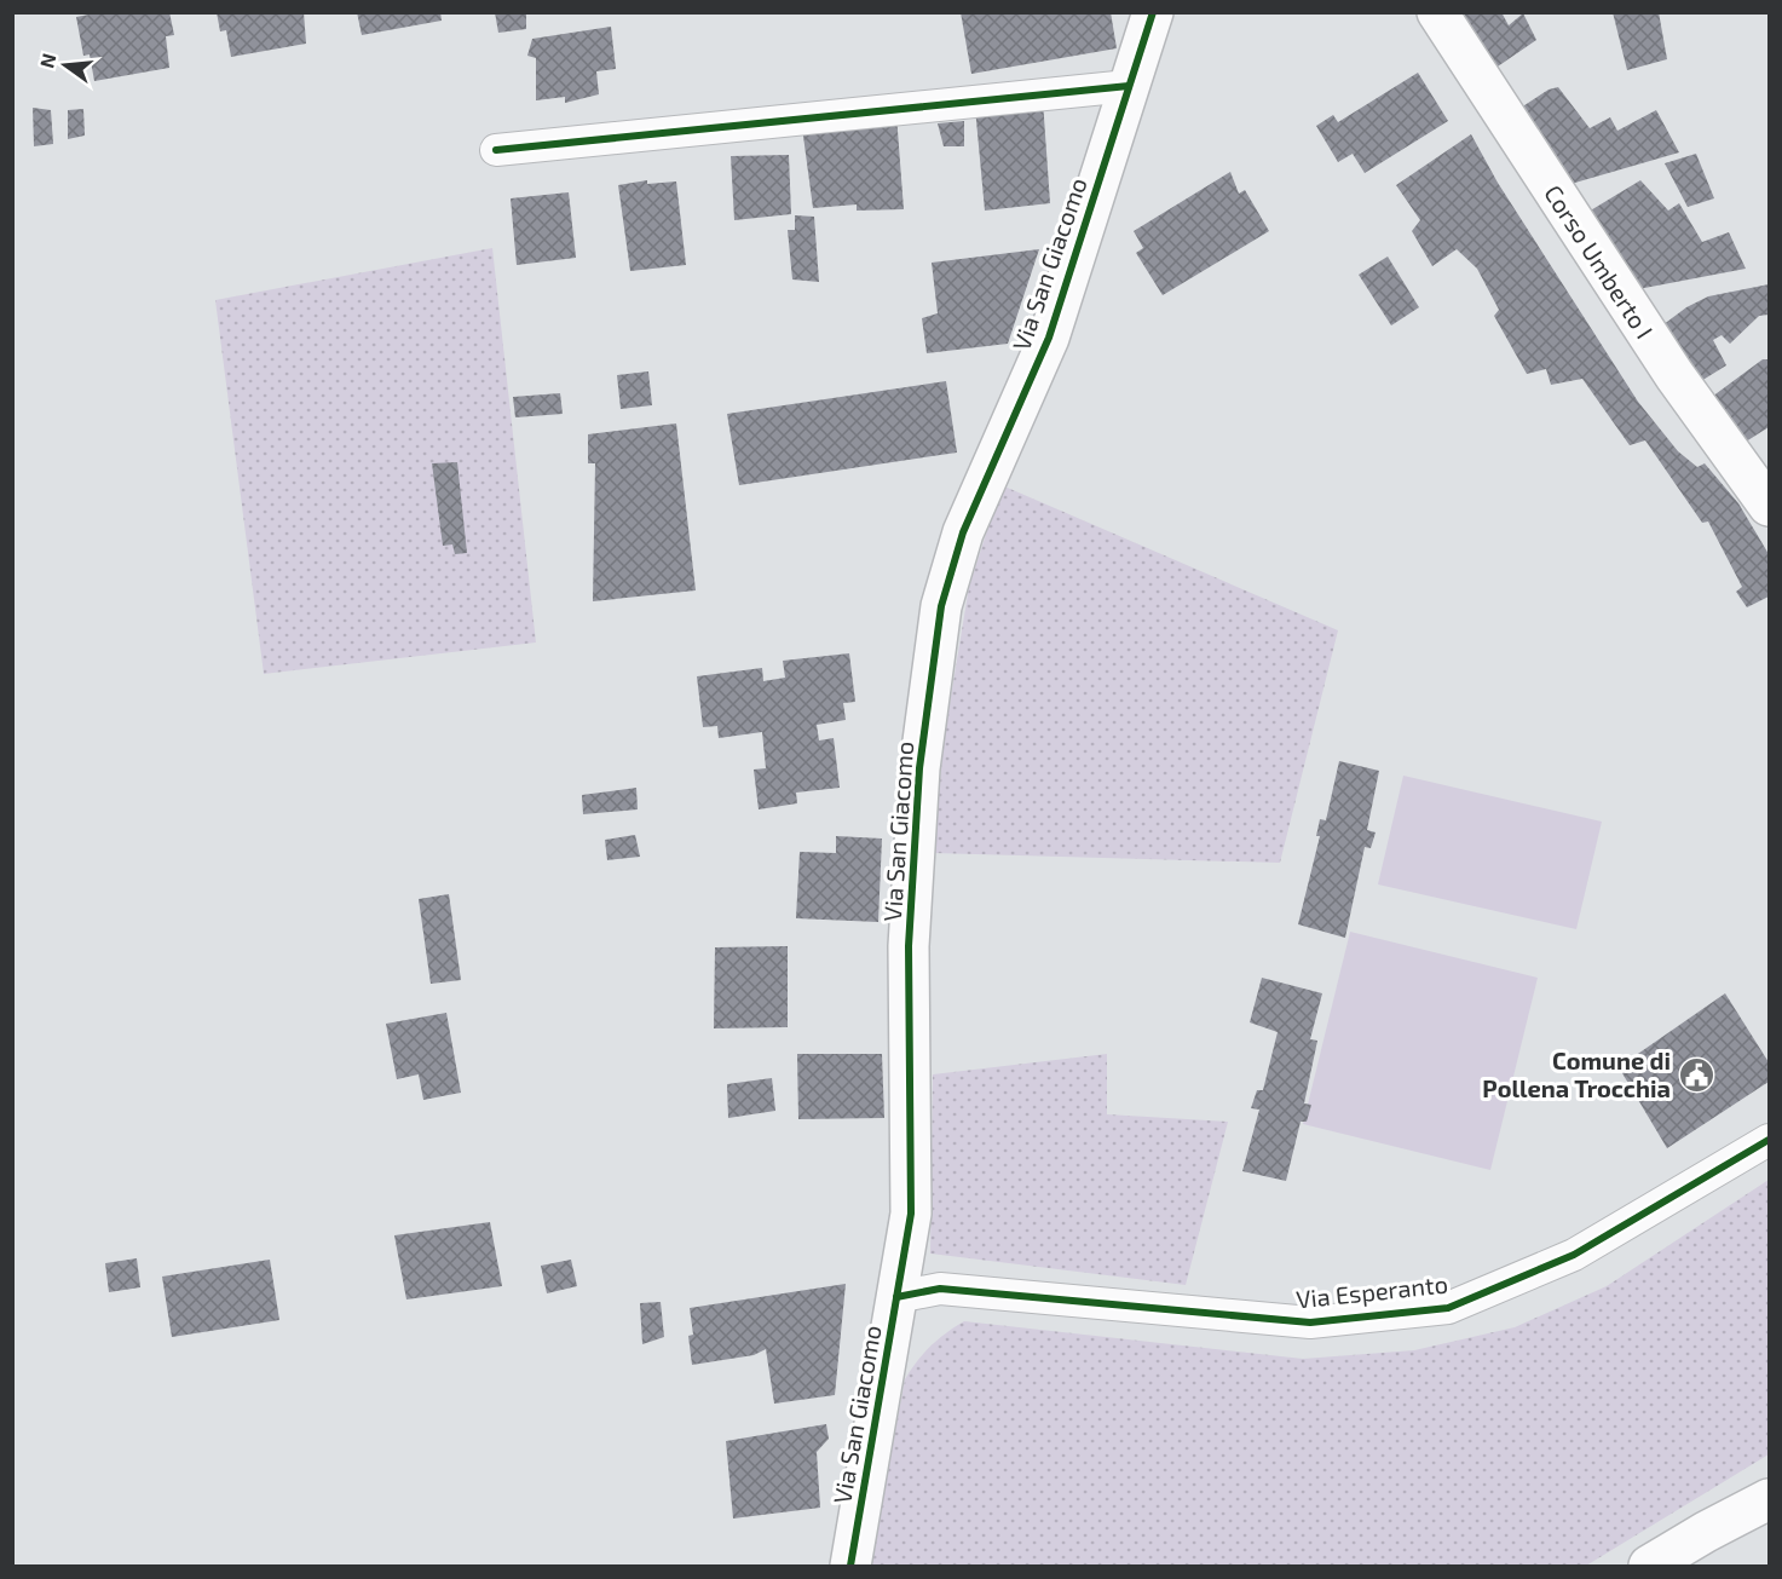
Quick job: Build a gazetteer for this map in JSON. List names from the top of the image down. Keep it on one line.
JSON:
{"streets":{"street":["Corso Umberto I","Via San Giacomo","Via Esperanto"]},"crossings":[["Via San Giacomo","Via Esperanto"]],"places":{"public building":["Comune di Pollena Trocchia"]},"north":"left"}
